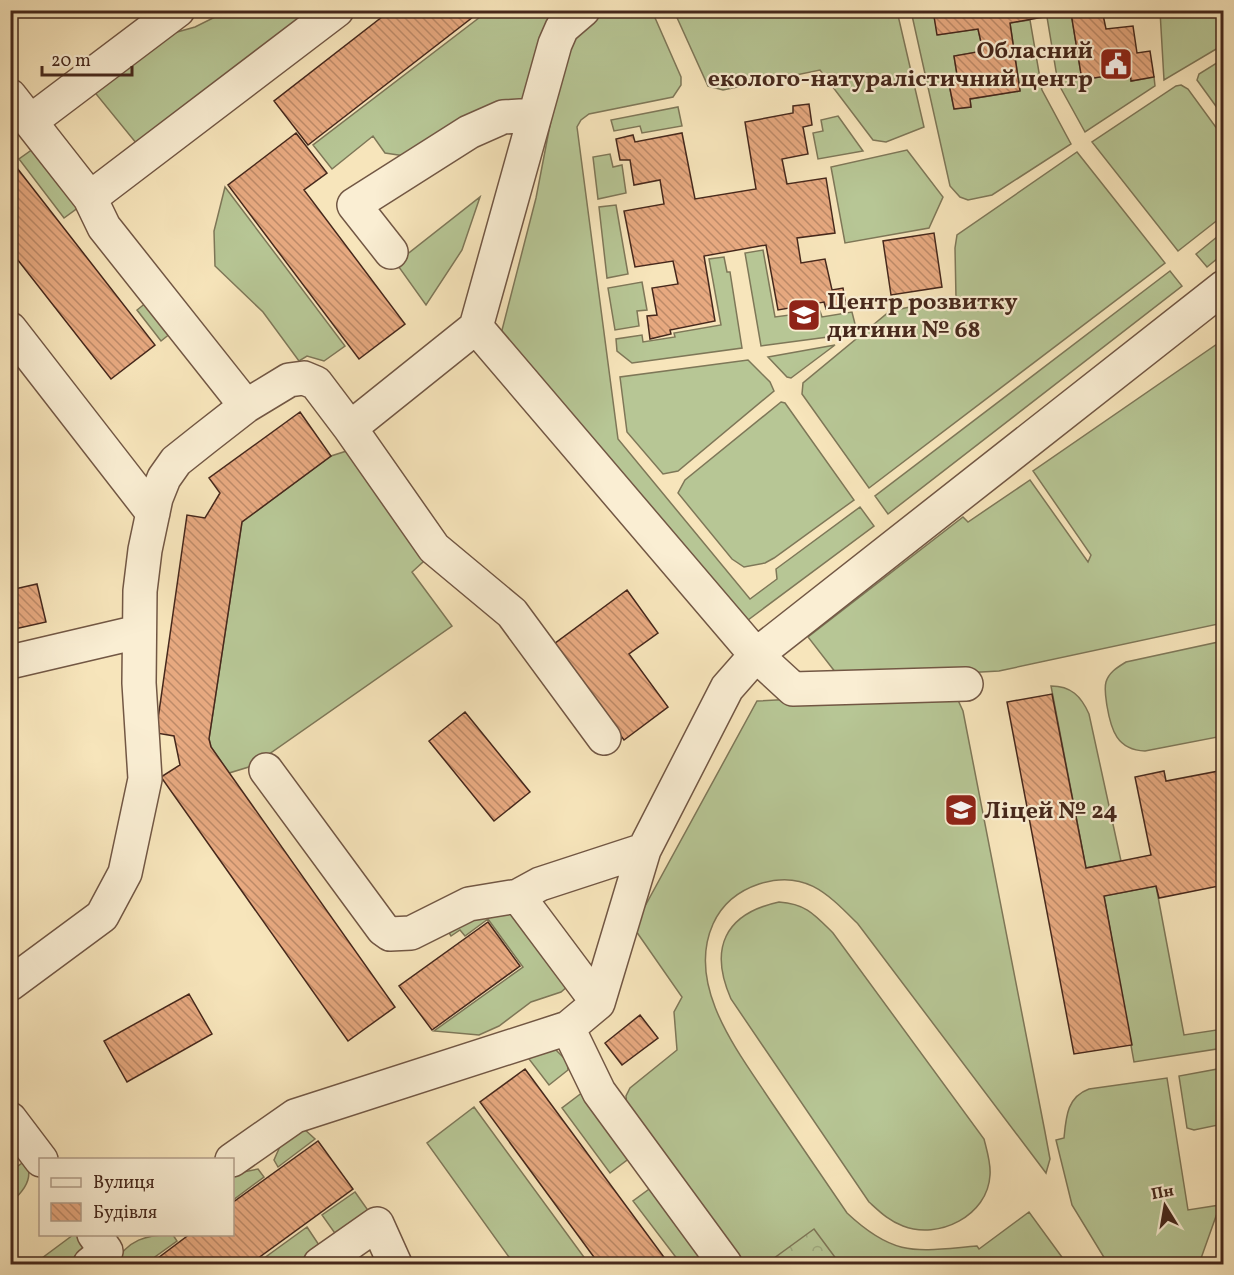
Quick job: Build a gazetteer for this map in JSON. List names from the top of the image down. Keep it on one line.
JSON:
{"places":{"public building":["Обласний еколого-натуралістичний центр"],"school or university":["Центр розвитку дитини № 68","Ліцей № 24"]},"legend":["Вулиця","Будівля"],"scale_bar":"20 m","north":"top"}
